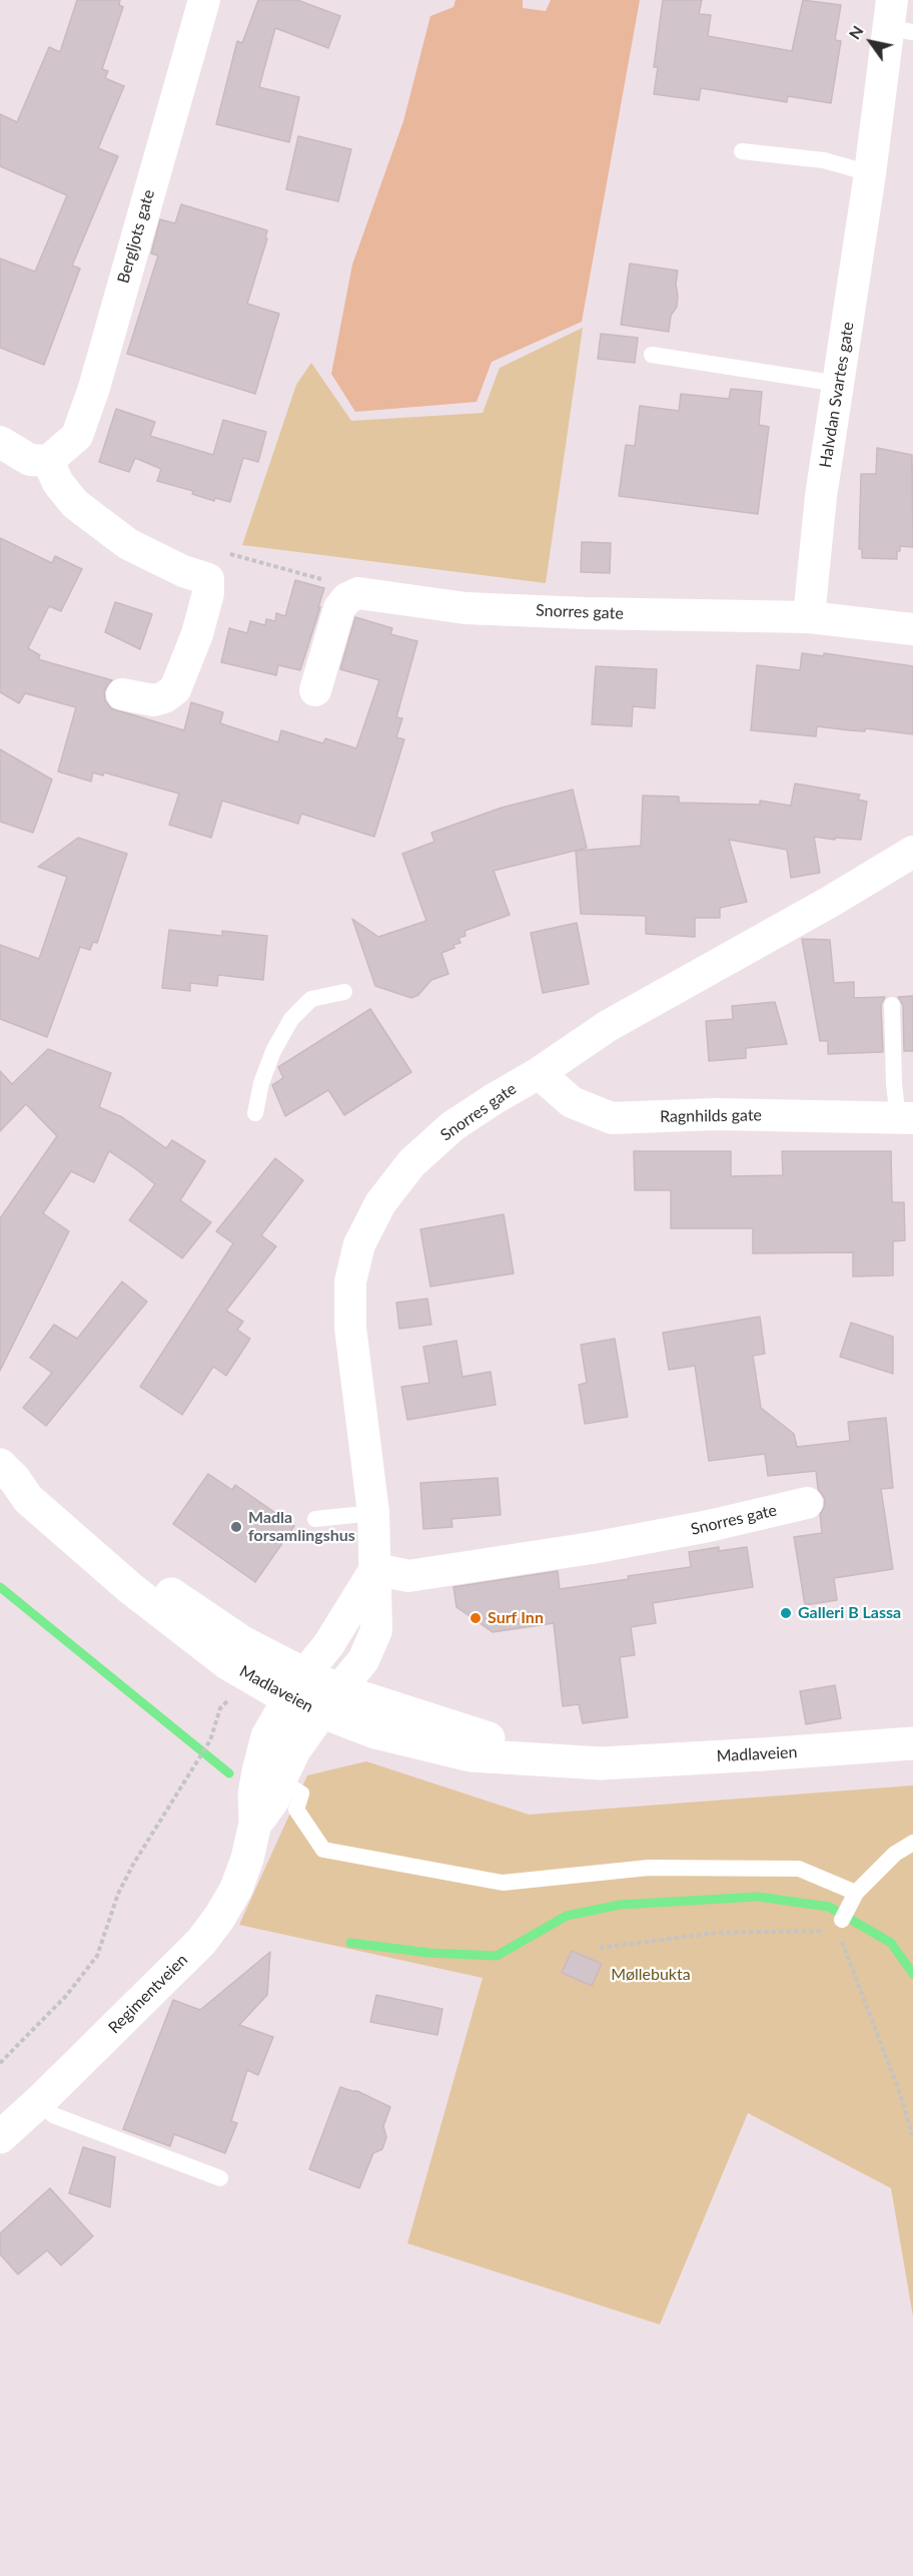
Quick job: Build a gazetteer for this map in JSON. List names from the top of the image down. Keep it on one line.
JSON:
{"streets":{"main road":["Madlaveien","Regimentveien"],"street":["Bergljots gate","Halvdan Svartes gate","Snorres gate","Ragnhilds gate"]},"crossings":[["Halvdan Svartes gate","Snorres gate"],["Snorres gate","Ragnhilds gate"],["Snorres gate","Madlaveien"],["Snorres gate","Regimentveien"],["Madlaveien","Regimentveien"]],"parks":["Møllebukta"],"places":["Madla forsamlingshus","Galleri B Lassa","Surf Inn"],"north":"top left"}
